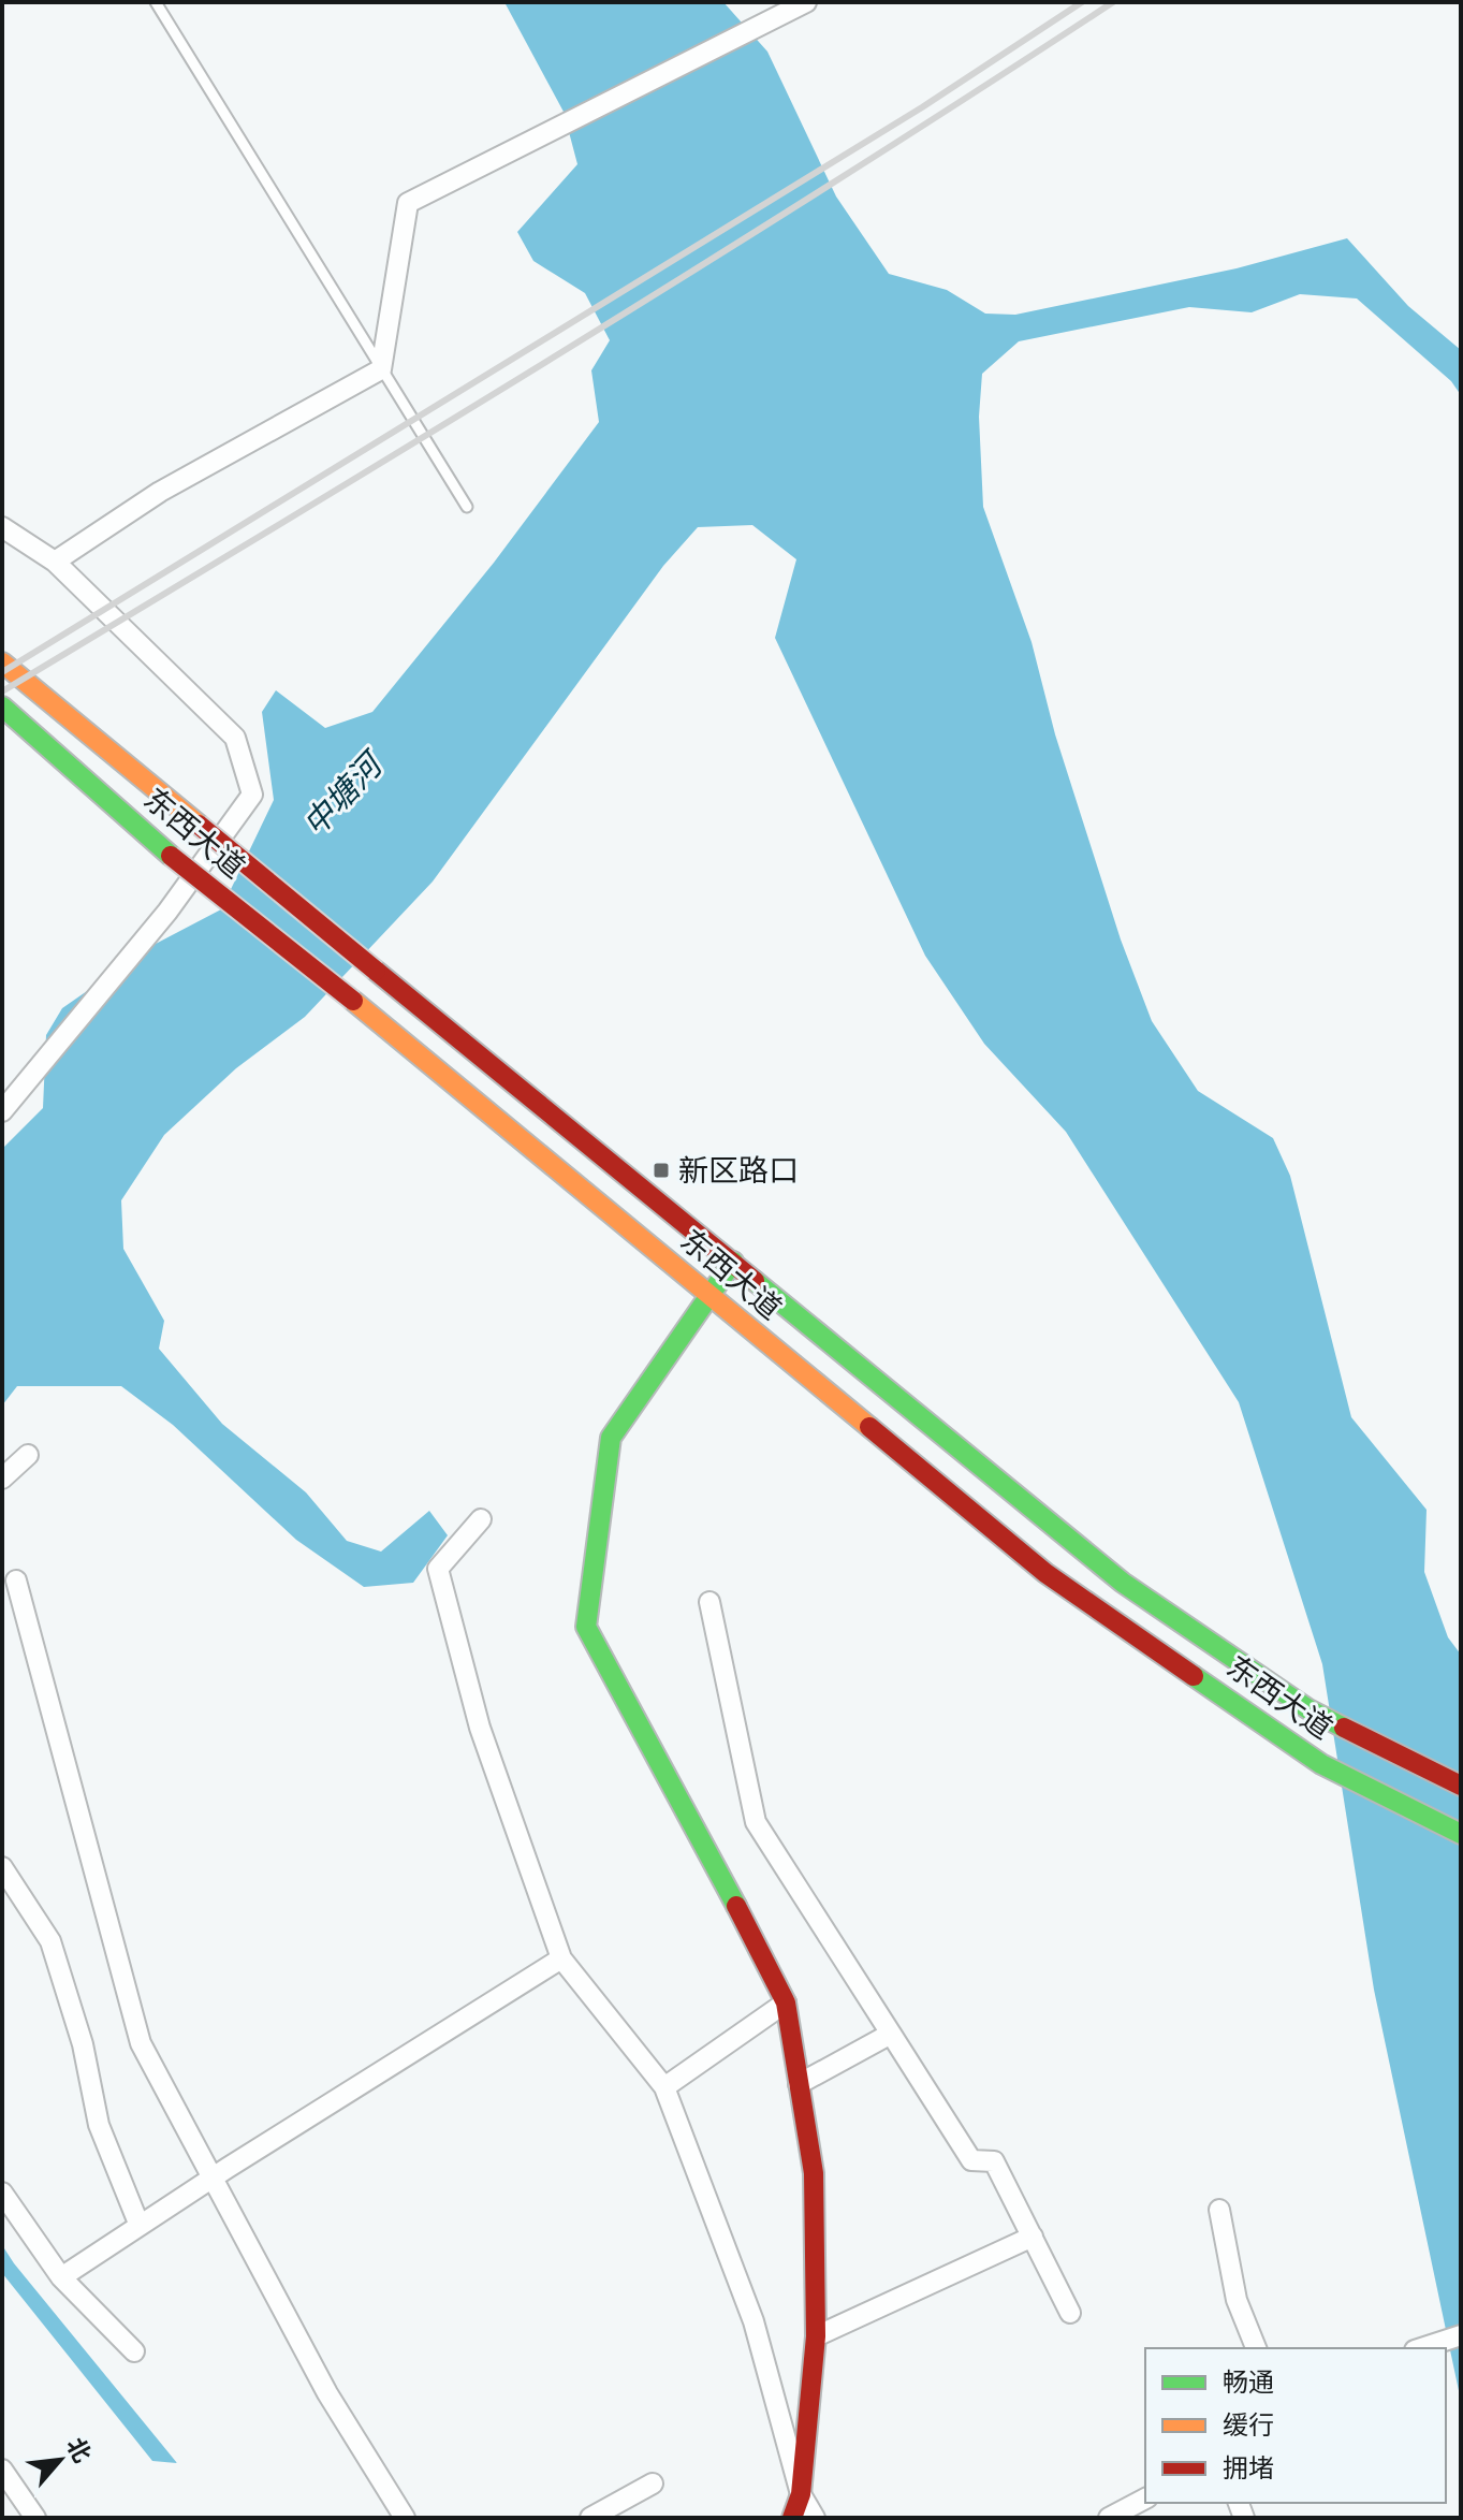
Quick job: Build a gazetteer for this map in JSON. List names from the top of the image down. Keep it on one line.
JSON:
{"streets":{"main road":["东西大道"]},"water":["中塘河"],"places":{"transit":["新区路口"]},"legend":["畅通","缓行","拥堵"],"north":"top right"}
